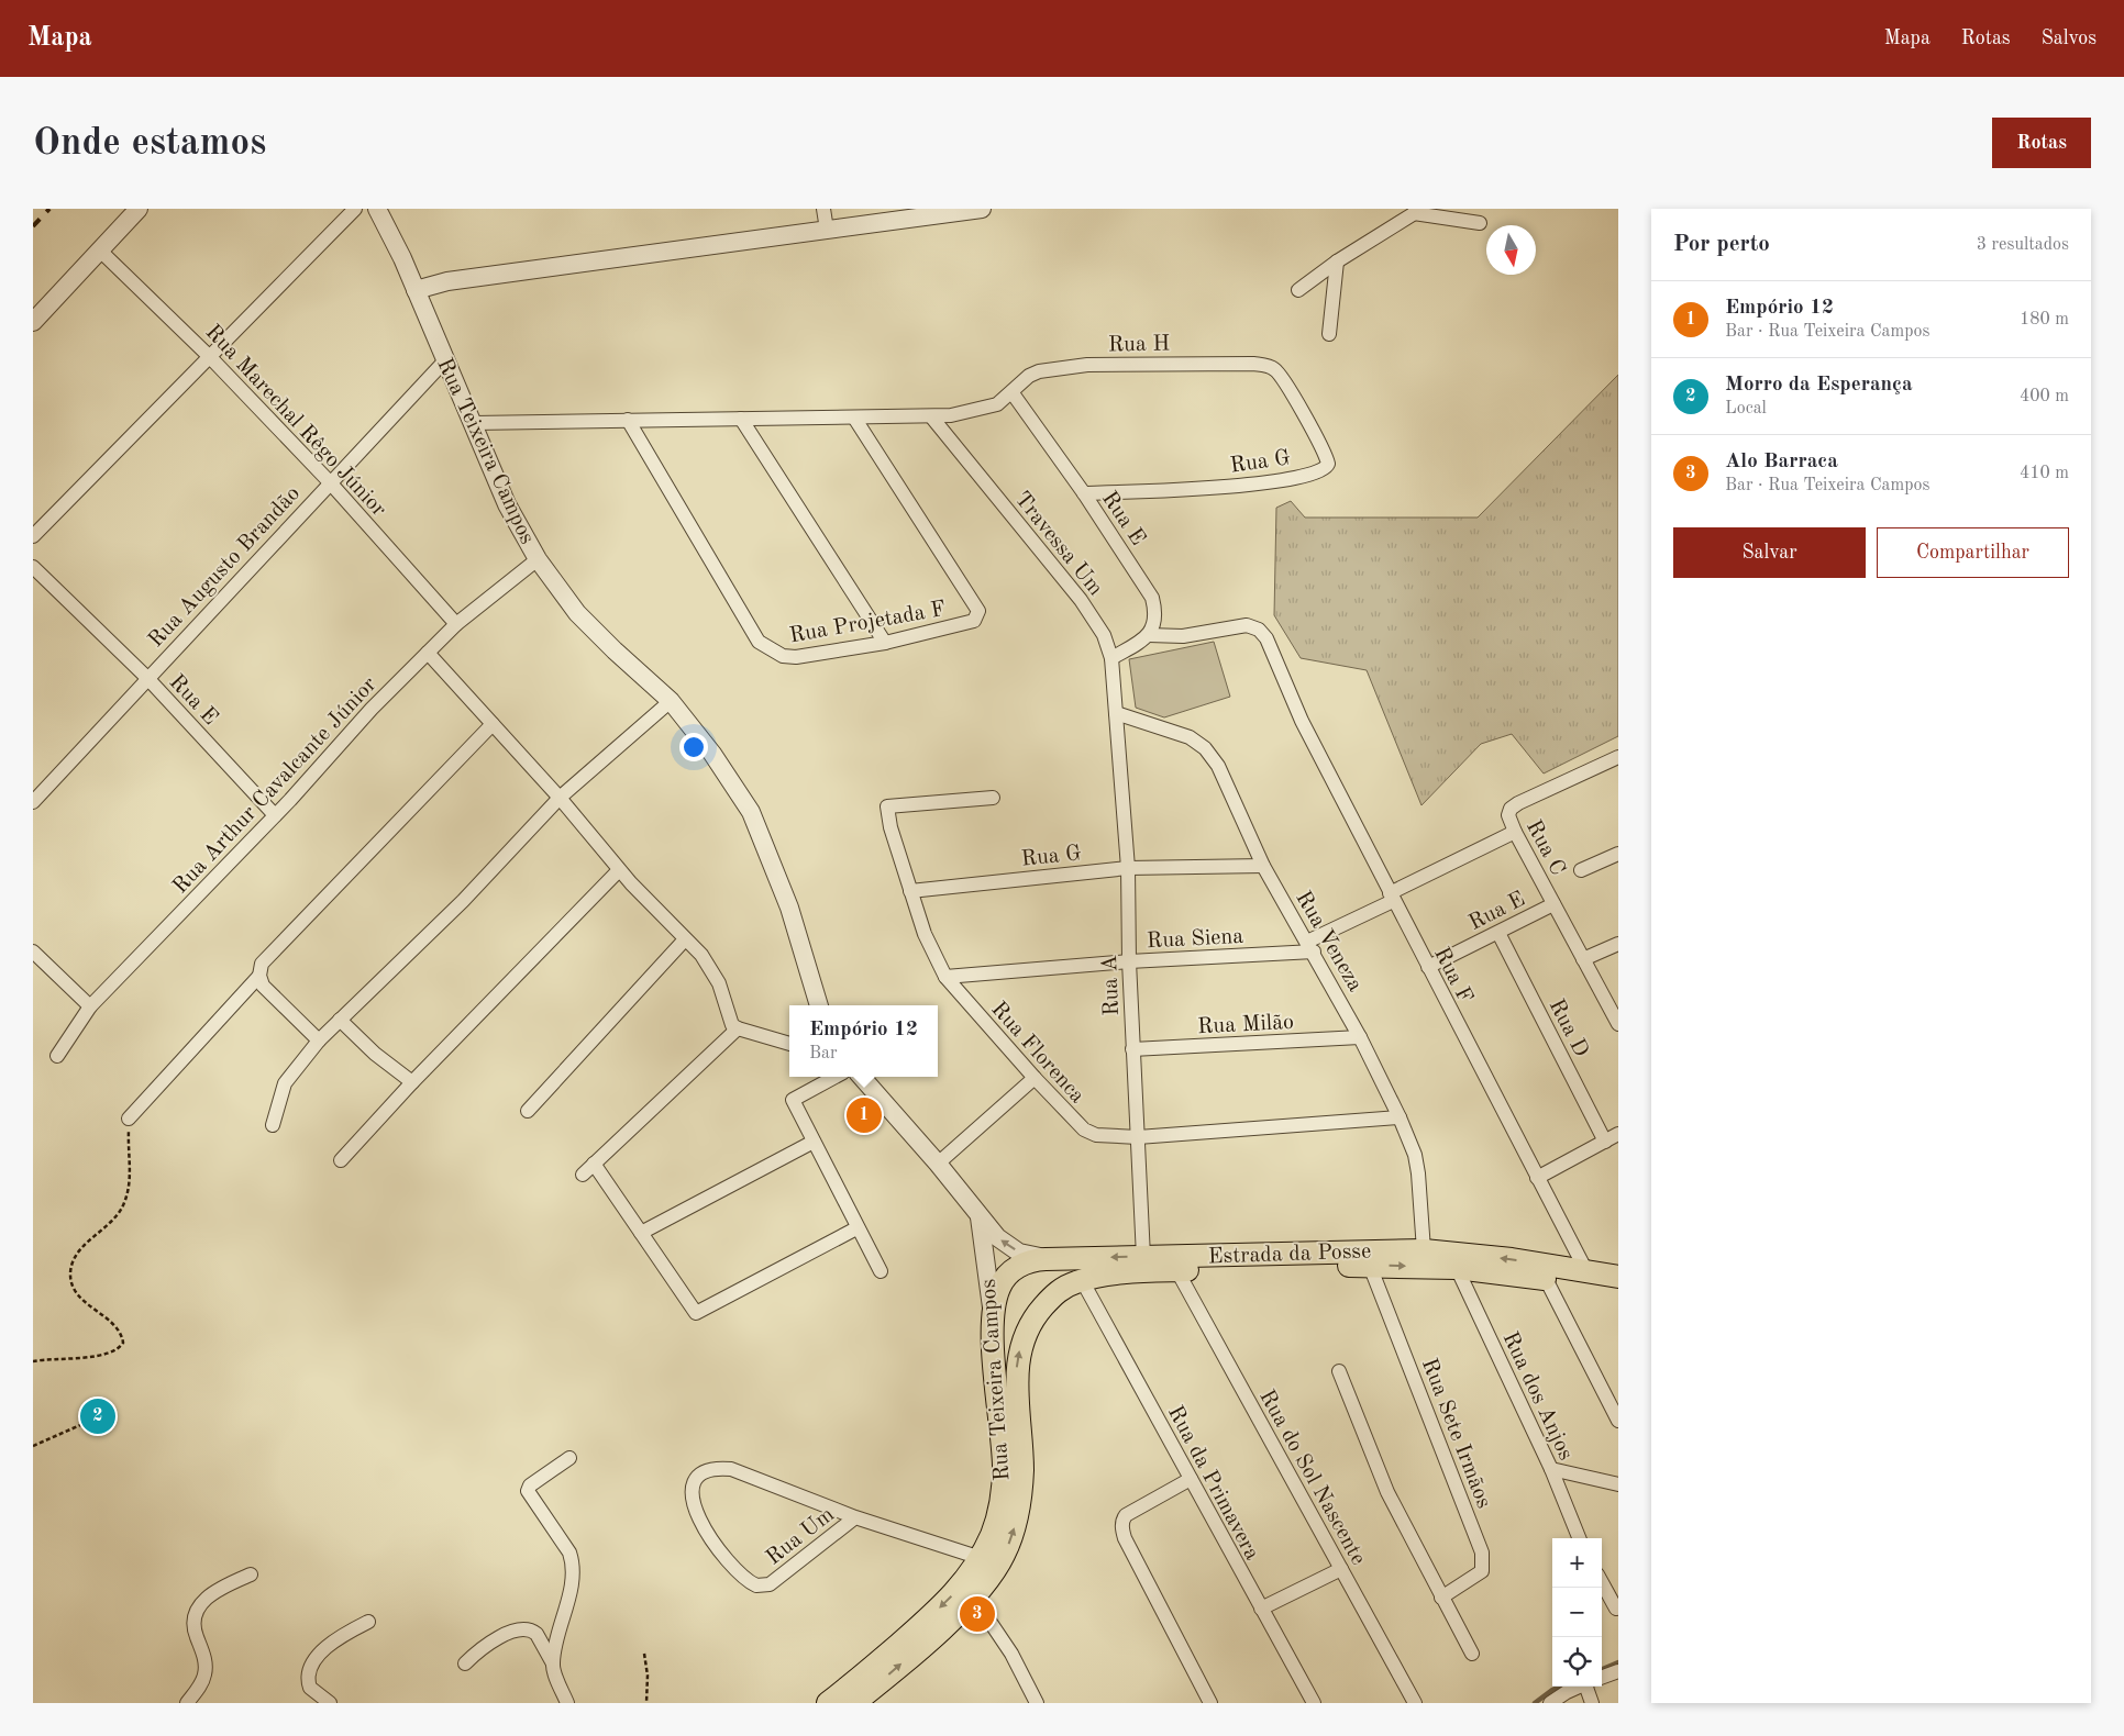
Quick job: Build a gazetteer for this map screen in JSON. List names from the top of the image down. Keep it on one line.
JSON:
{"streets":{"main road":["Rua Teixeira Campos","Estrada da Posse"],"street":["Rua H","Rua Marechal Rêgo Júnior","Rua G","Rua E","Travessa Um","Rua Augusto Brandão","Rua Projetada F","Rua Arthur Cavalcante Júnior","Rua C","Rua Siena","Rua Veneza","Rua F","Rua A","Rua Milão","Rua D","Rua Florenca","Rua dos Anjos","Rua Sete Irmãos","Rua do Sol Nascente","Rua da Primavera","Rua Um"]},"crossings":[["Rua H","Rua Teixeira Campos"],["Rua H","Rua G"],["Rua H","Rua E"],["Rua H","Travessa Um"],["Rua H","Rua Projetada F"],["Rua Marechal Rêgo Júnior","Rua Augusto Brandão"],["Rua Marechal Rêgo Júnior","Rua Arthur Cavalcante Júnior"],["Rua Teixeira Campos","Rua Augusto Brandão"],["Rua Teixeira Campos","Rua Arthur Cavalcante Júnior"],["Rua Teixeira Campos","Estrada da Posse"],["Rua G","Rua E"],["Rua G","Rua Veneza"],["Rua G","Rua A"],["Rua G","Rua Florenca"],["Rua E","Rua Augusto Brandão"],["Rua E","Rua Arthur Cavalcante Júnior"],["Rua E","Rua C"],["Rua E","Rua F"],["Rua E","Rua D"],["Travessa Um","Rua Veneza"],["Travessa Um","Rua A"],["Rua Siena","Rua Veneza"],["Rua Siena","Rua A"],["Rua Siena","Rua Florenca"],["Rua Veneza","Rua A"],["Rua Veneza","Rua Milão"],["Rua Veneza","Rua Florenca"],["Rua Veneza","Estrada da Posse"],["Rua F","Estrada da Posse"],["Rua A","Rua Milão"],["Rua A","Rua Florenca"],["Rua A","Estrada da Posse"],["Estrada da Posse","Rua dos Anjos"],["Estrada da Posse","Rua Sete Irmãos"],["Estrada da Posse","Rua do Sol Nascente"],["Estrada da Posse","Rua da Primavera"]],"north":"bottom","page":{"header":"Mapa","nav":["Mapa","Rotas","Salvos"],"buttons":["Rotas",["Salvar","Compartilhar"]],"title":"Onde estamos","heading":["Por perto","3 resultados"],"list":[{"mark":"1","name":"Empório 12","note":"Bar · Rua Teixeira Campos","value":"180 m"},{"mark":"2","name":"Morro da Esperança","note":"Local","value":"400 m"},{"mark":"3","name":"Alo Barraca","note":"Bar · Rua Teixeira Campos","value":"410 m"}],"popup":["Empório 12","Bar"],"pins":["1","2","3"],"map_buttons":["+","−"]}}
